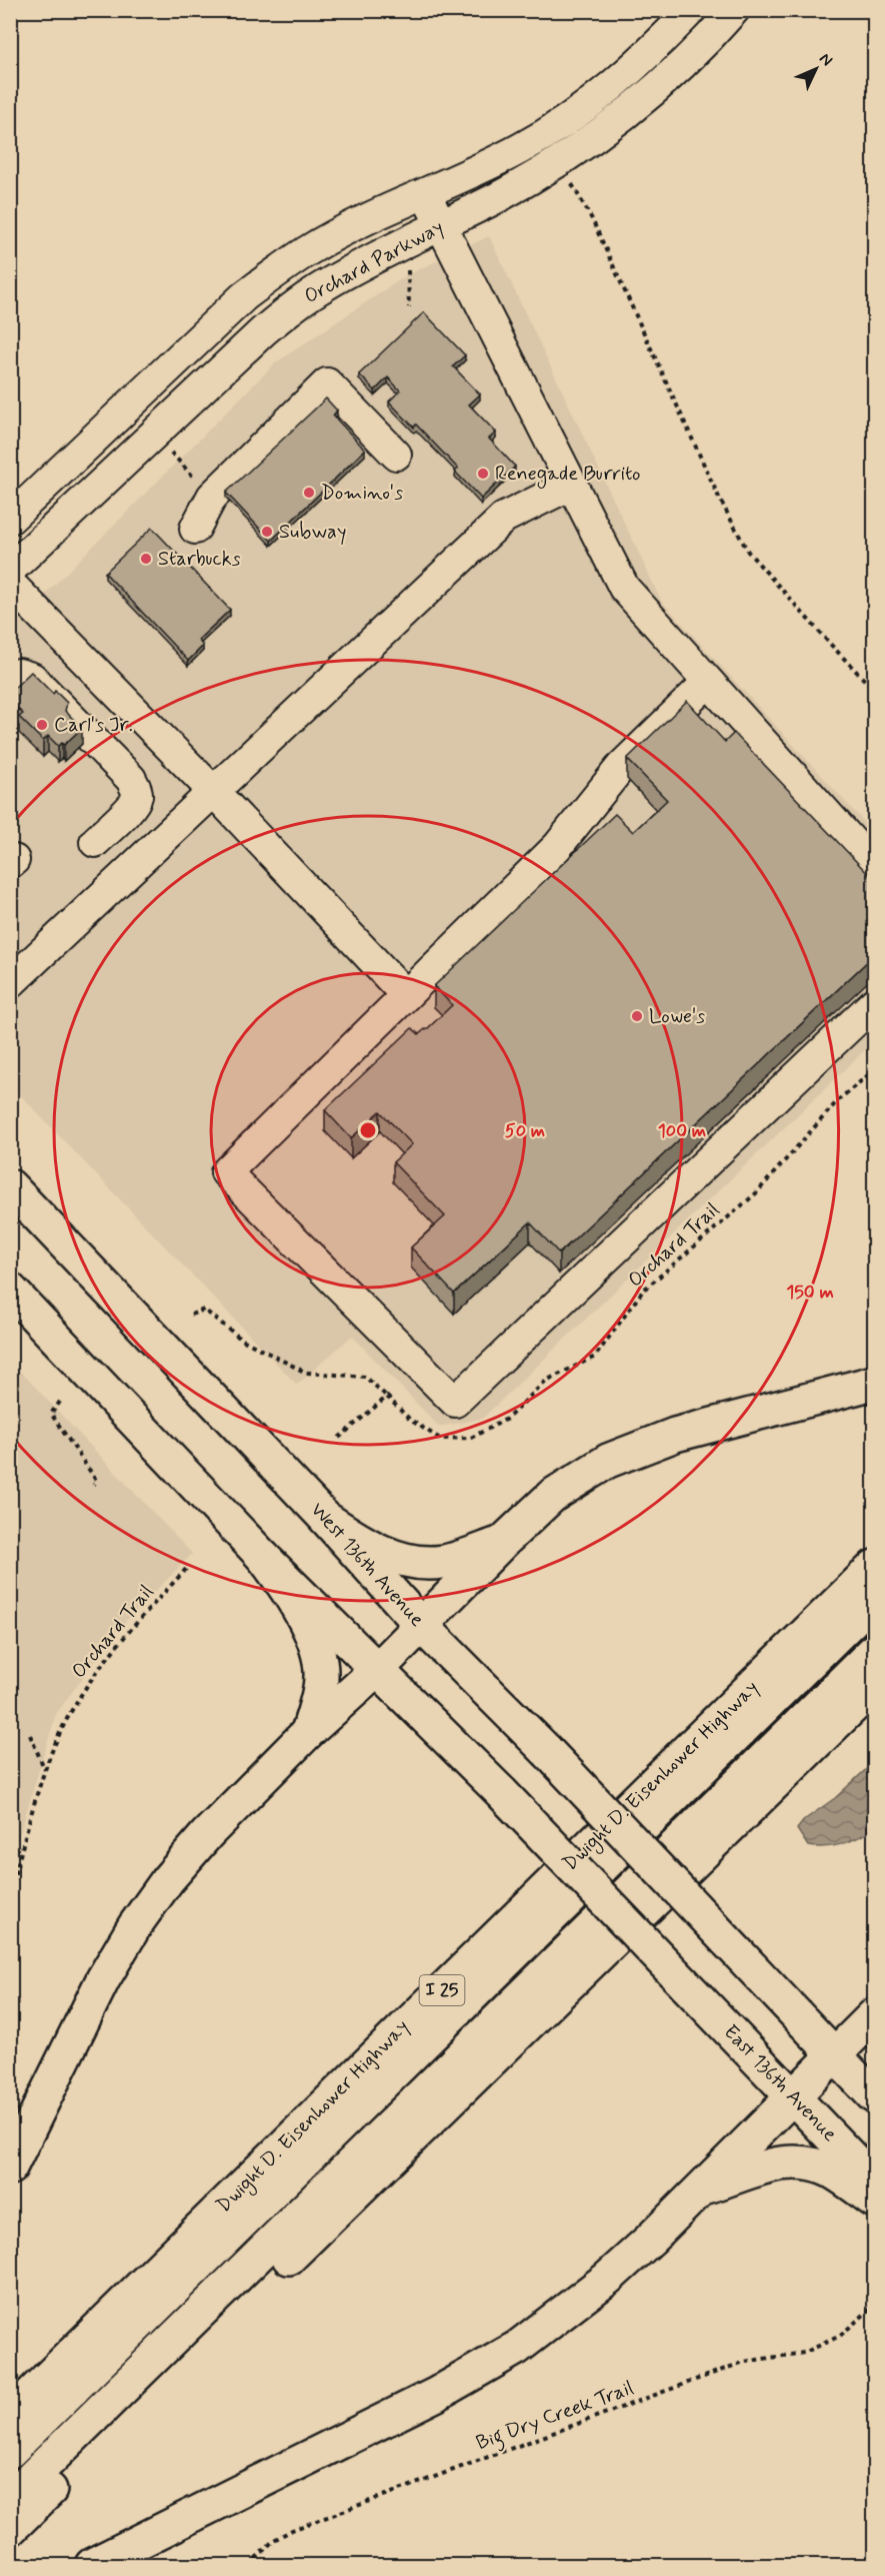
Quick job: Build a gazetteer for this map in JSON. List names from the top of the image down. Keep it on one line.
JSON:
{"streets":{"main road":["West 136th Avenue","Dwight D. Eisenhower Highway","I 25","East 136th Avenue"],"street":["Orchard Parkway"],"path":["Orchard Trail","Big Dry Creek Trail"]},"places":["Renegade Burrito","Domino's","Subway","Starbucks","Carl's Jr.","Lowe's"],"north":"top right","rings":["50 m","100 m","150 m"]}
